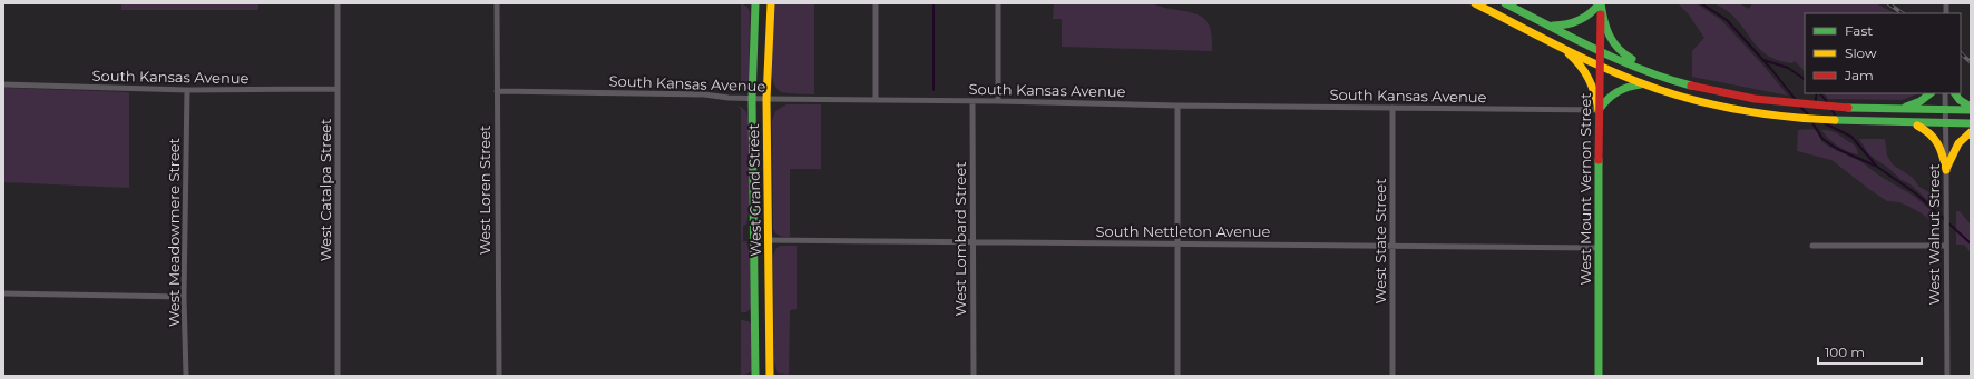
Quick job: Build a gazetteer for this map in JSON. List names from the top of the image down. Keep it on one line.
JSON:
{"streets":{"main road":["West Mount Vernon Street","West Grand Street"],"street":["South Kansas Avenue","West Catalpa Street","West Loren Street","South Nettleton Avenue","West Meadowmere Street","West Walnut Street","West Lombard Street","West State Street"]},"crossings":[["South Kansas Avenue","West Mount Vernon Street"],["South Kansas Avenue","West Catalpa Street"],["South Kansas Avenue","West Loren Street"],["South Kansas Avenue","West Grand Street"],["South Kansas Avenue","West Meadowmere Street"],["South Kansas Avenue","West Lombard Street"],["South Kansas Avenue","West State Street"],["West Mount Vernon Street","South Nettleton Avenue"],["West Grand Street","South Nettleton Avenue"],["South Nettleton Avenue","West Lombard Street"],["South Nettleton Avenue","West State Street"]],"legend":["Fast","Slow","Jam"],"scale_bar":"100 m"}
